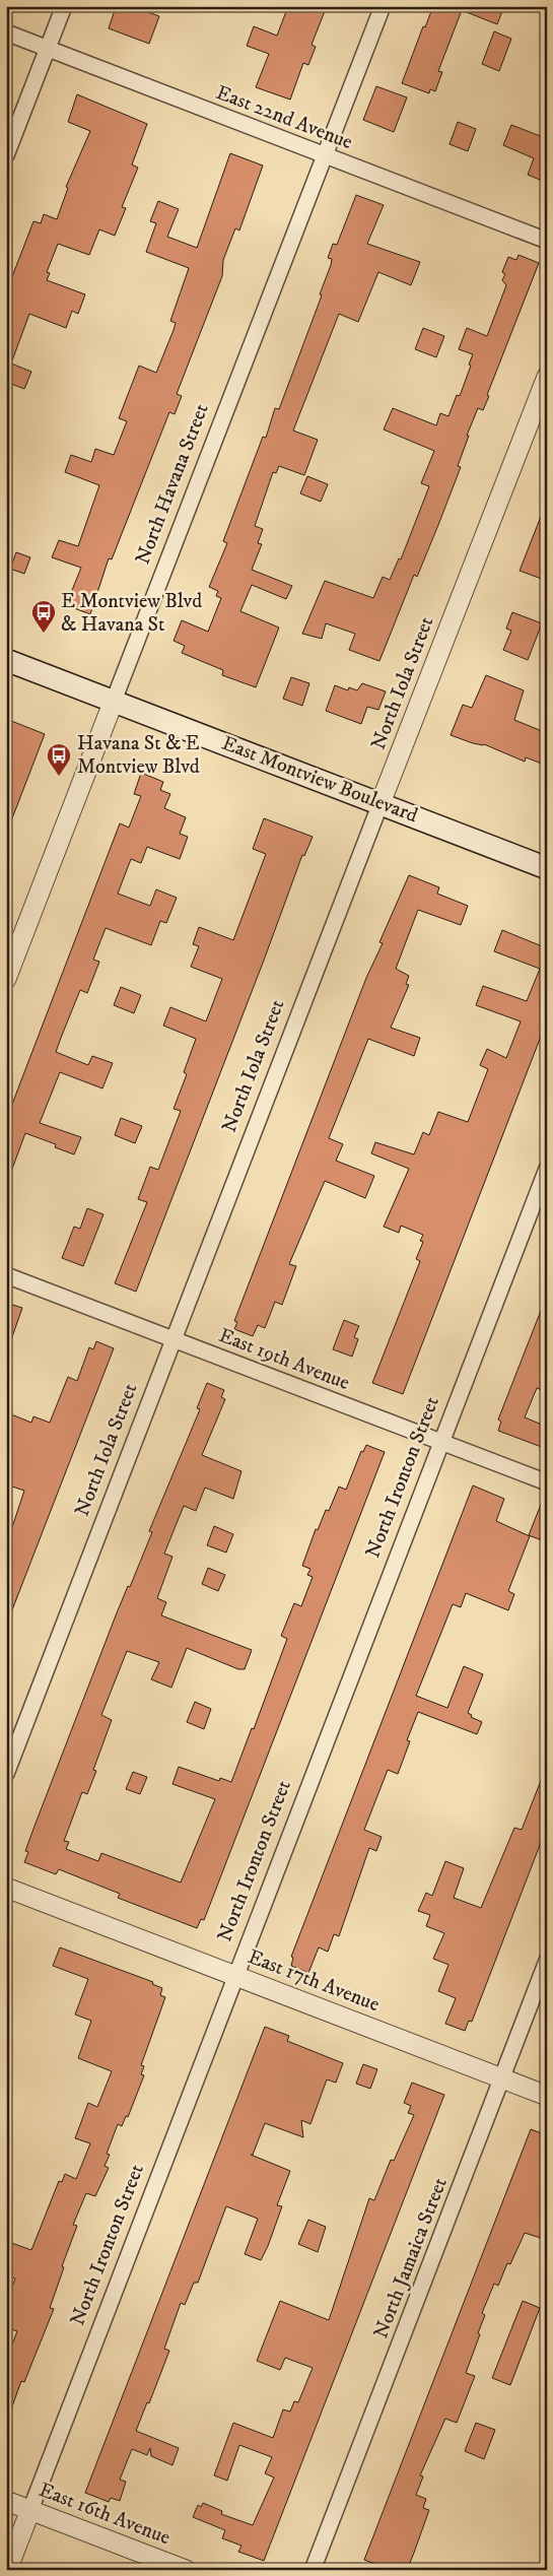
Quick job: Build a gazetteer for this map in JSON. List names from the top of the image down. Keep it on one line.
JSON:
{"streets":{"main road":["East Montview Boulevard"],"street":["East 22nd Avenue","North Havana Street","North Iola Street","East 19th Avenue","North Ironton Street","East 17th Avenue","North Jamaica Street","East 16th Avenue"]},"crossings":[["East 22nd Avenue","North Havana Street"],["North Havana Street","East Montview Boulevard"],["North Iola Street","East Montview Boulevard"],["North Iola Street","East 19th Avenue"],["East 19th Avenue","North Ironton Street"],["North Ironton Street","East 17th Avenue"],["North Ironton Street","East 16th Avenue"],["East 17th Avenue","North Jamaica Street"]],"places":{"bus stop":["E Montview Blvd & Havana St","Havana St & E Montview Blvd"]}}
